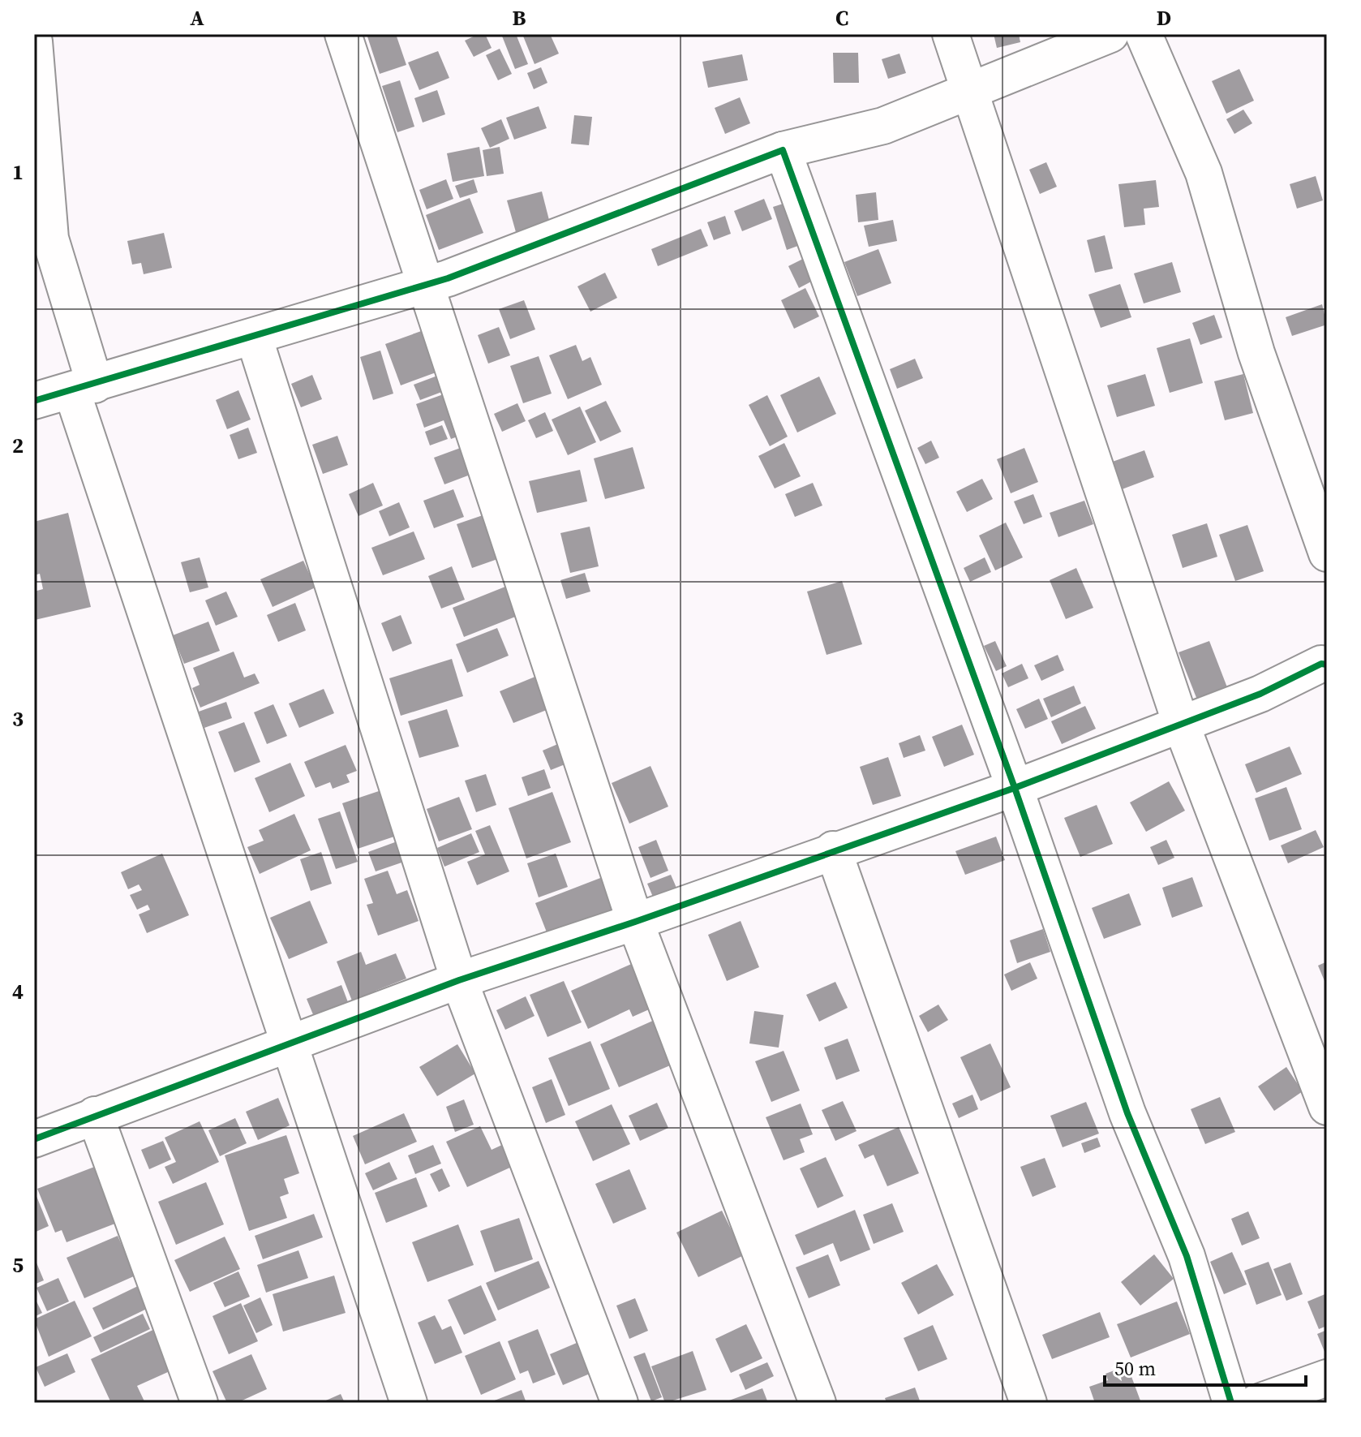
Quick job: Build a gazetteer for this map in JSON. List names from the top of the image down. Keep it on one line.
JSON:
{"scale_bar":"50 m","grid":{"columns":["A","B","C","D"],"rows":["1","2","3","4","5"]}}
